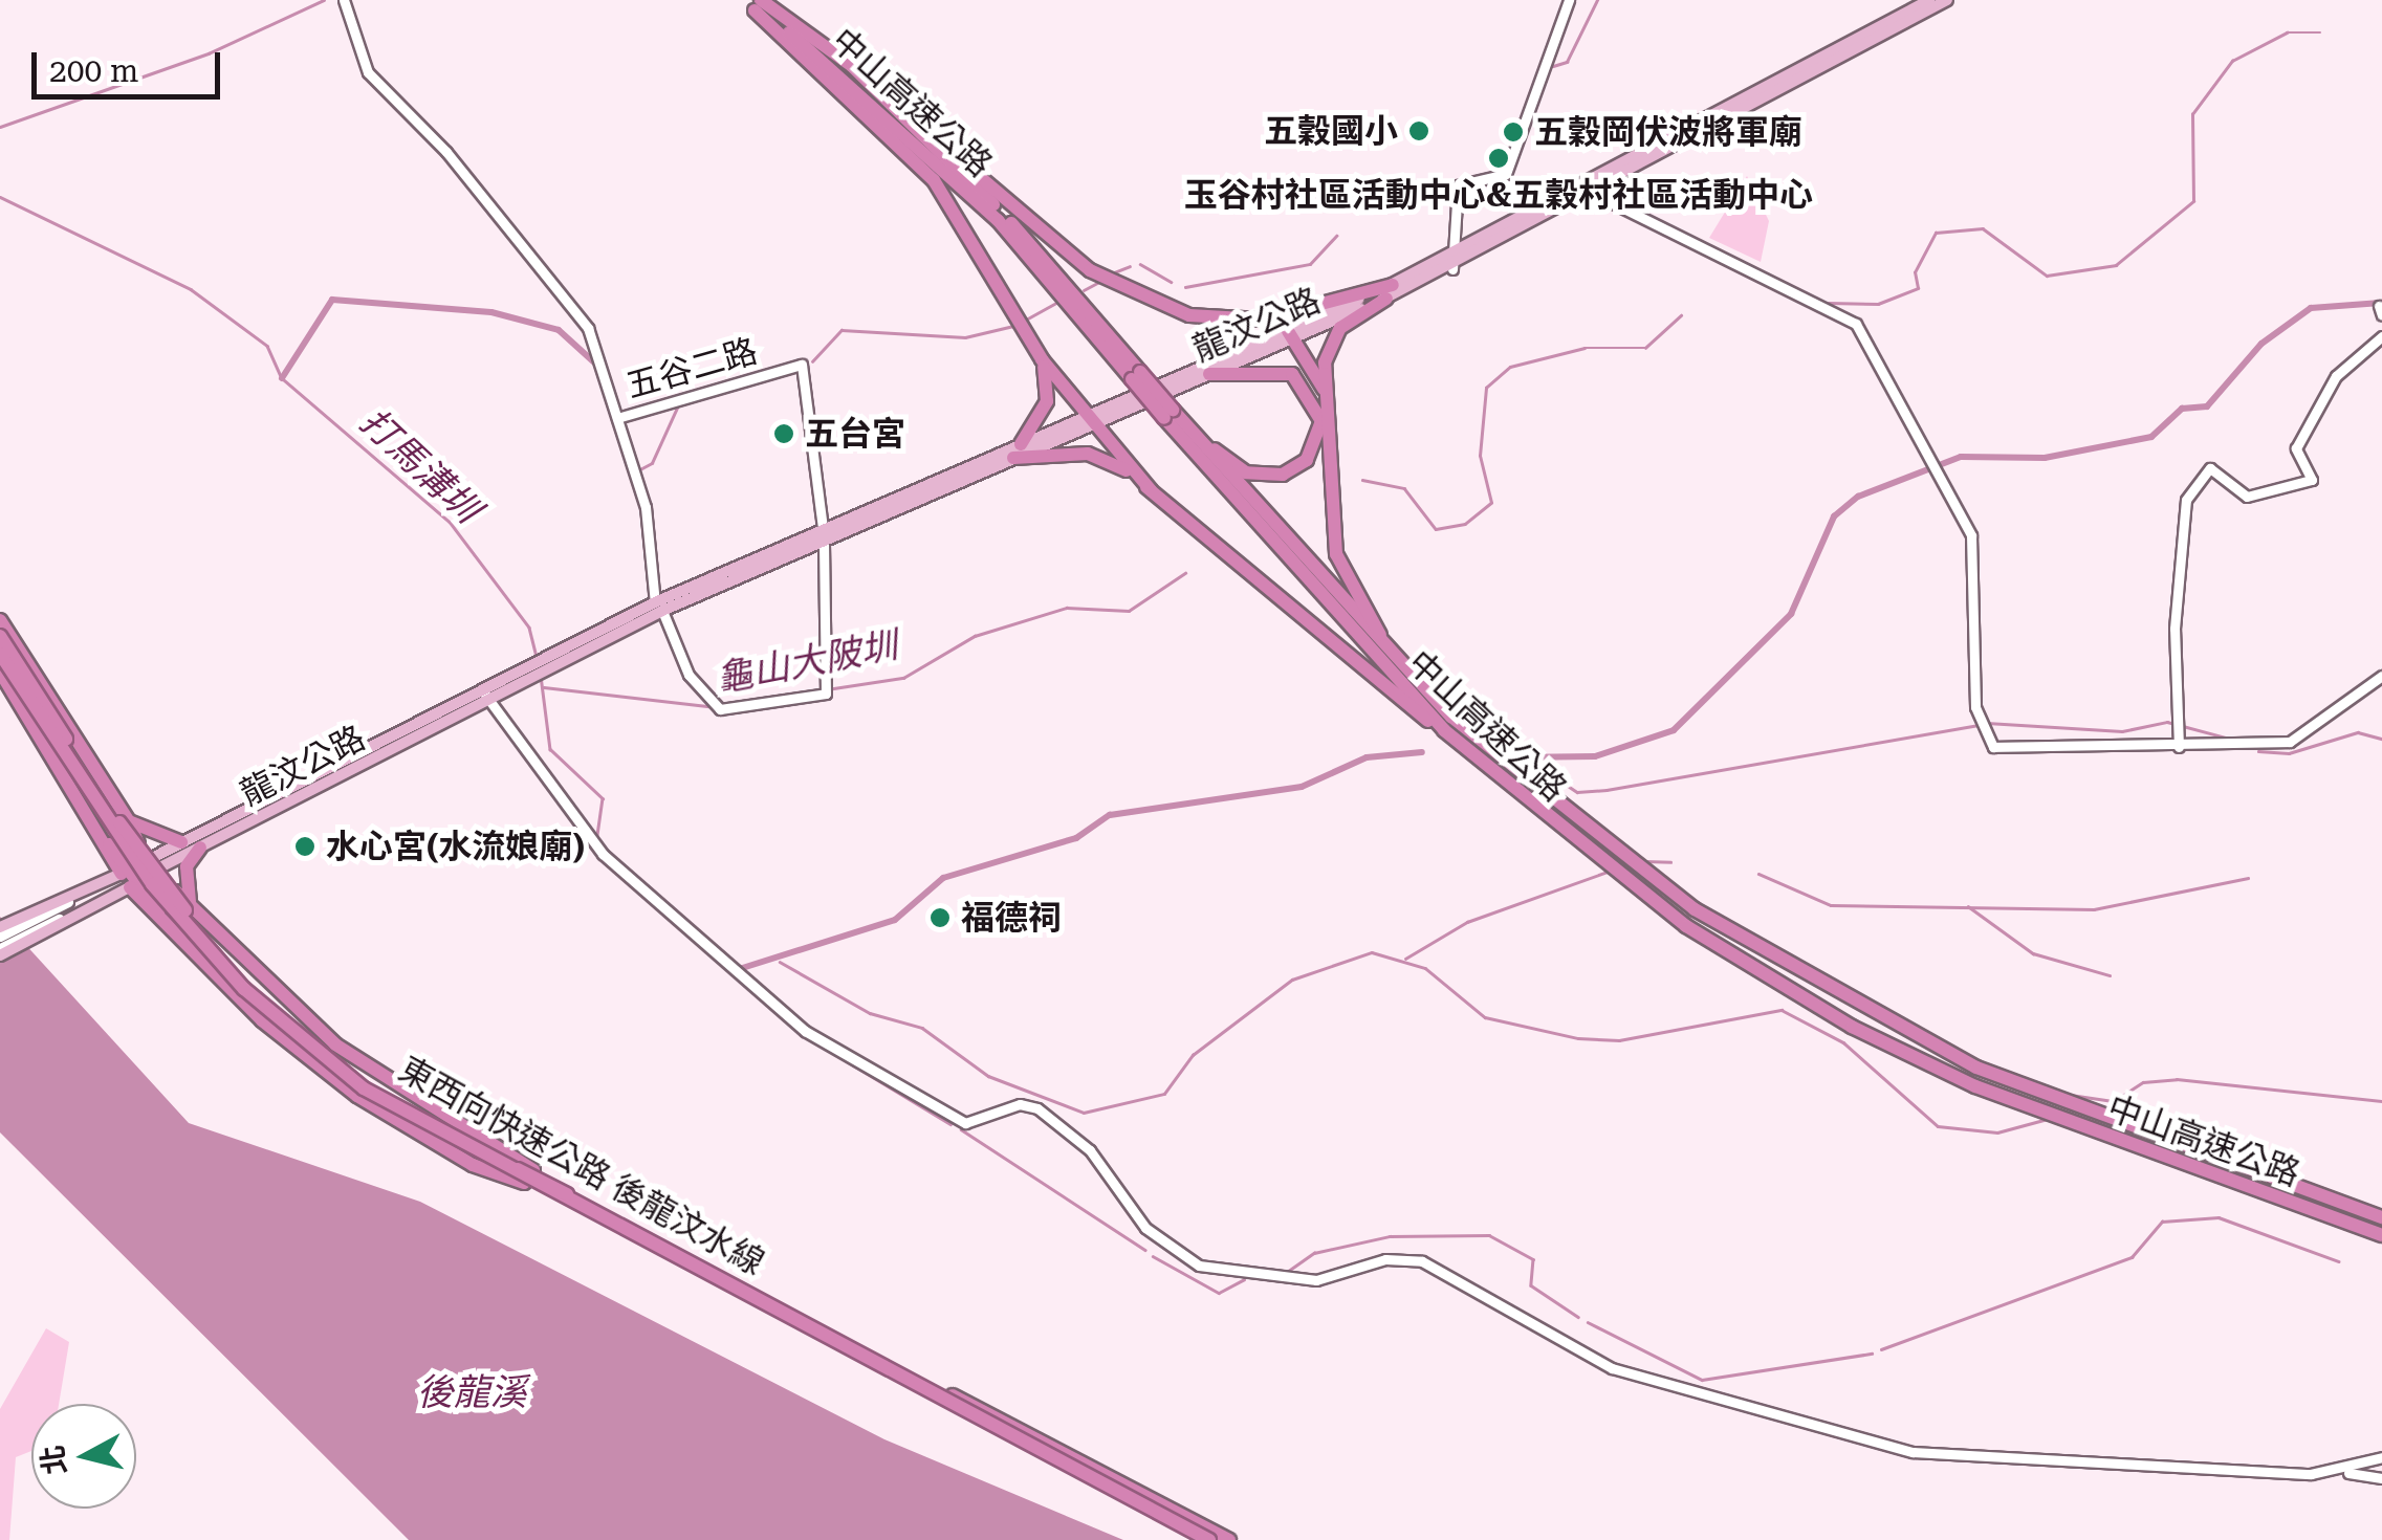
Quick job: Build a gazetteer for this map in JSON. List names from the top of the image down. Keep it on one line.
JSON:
{"streets":{"highway":["中山高速公路","東西向快速公路 後龍汶水線"],"main road":["龍汶公路"],"street":["五谷二路"]},"crossings":[["龍汶公路","五谷二路"]],"water":["打馬溝圳","龜山大陂圳","後龍溪"],"places":["五穀國小","五穀岡伏波將軍廟","玉谷村社區活動中心&五穀村社區活動中心","五台宮","水心宮(水流娘廟)","福德祠"],"scale_bar":"200 m","north":"left"}
